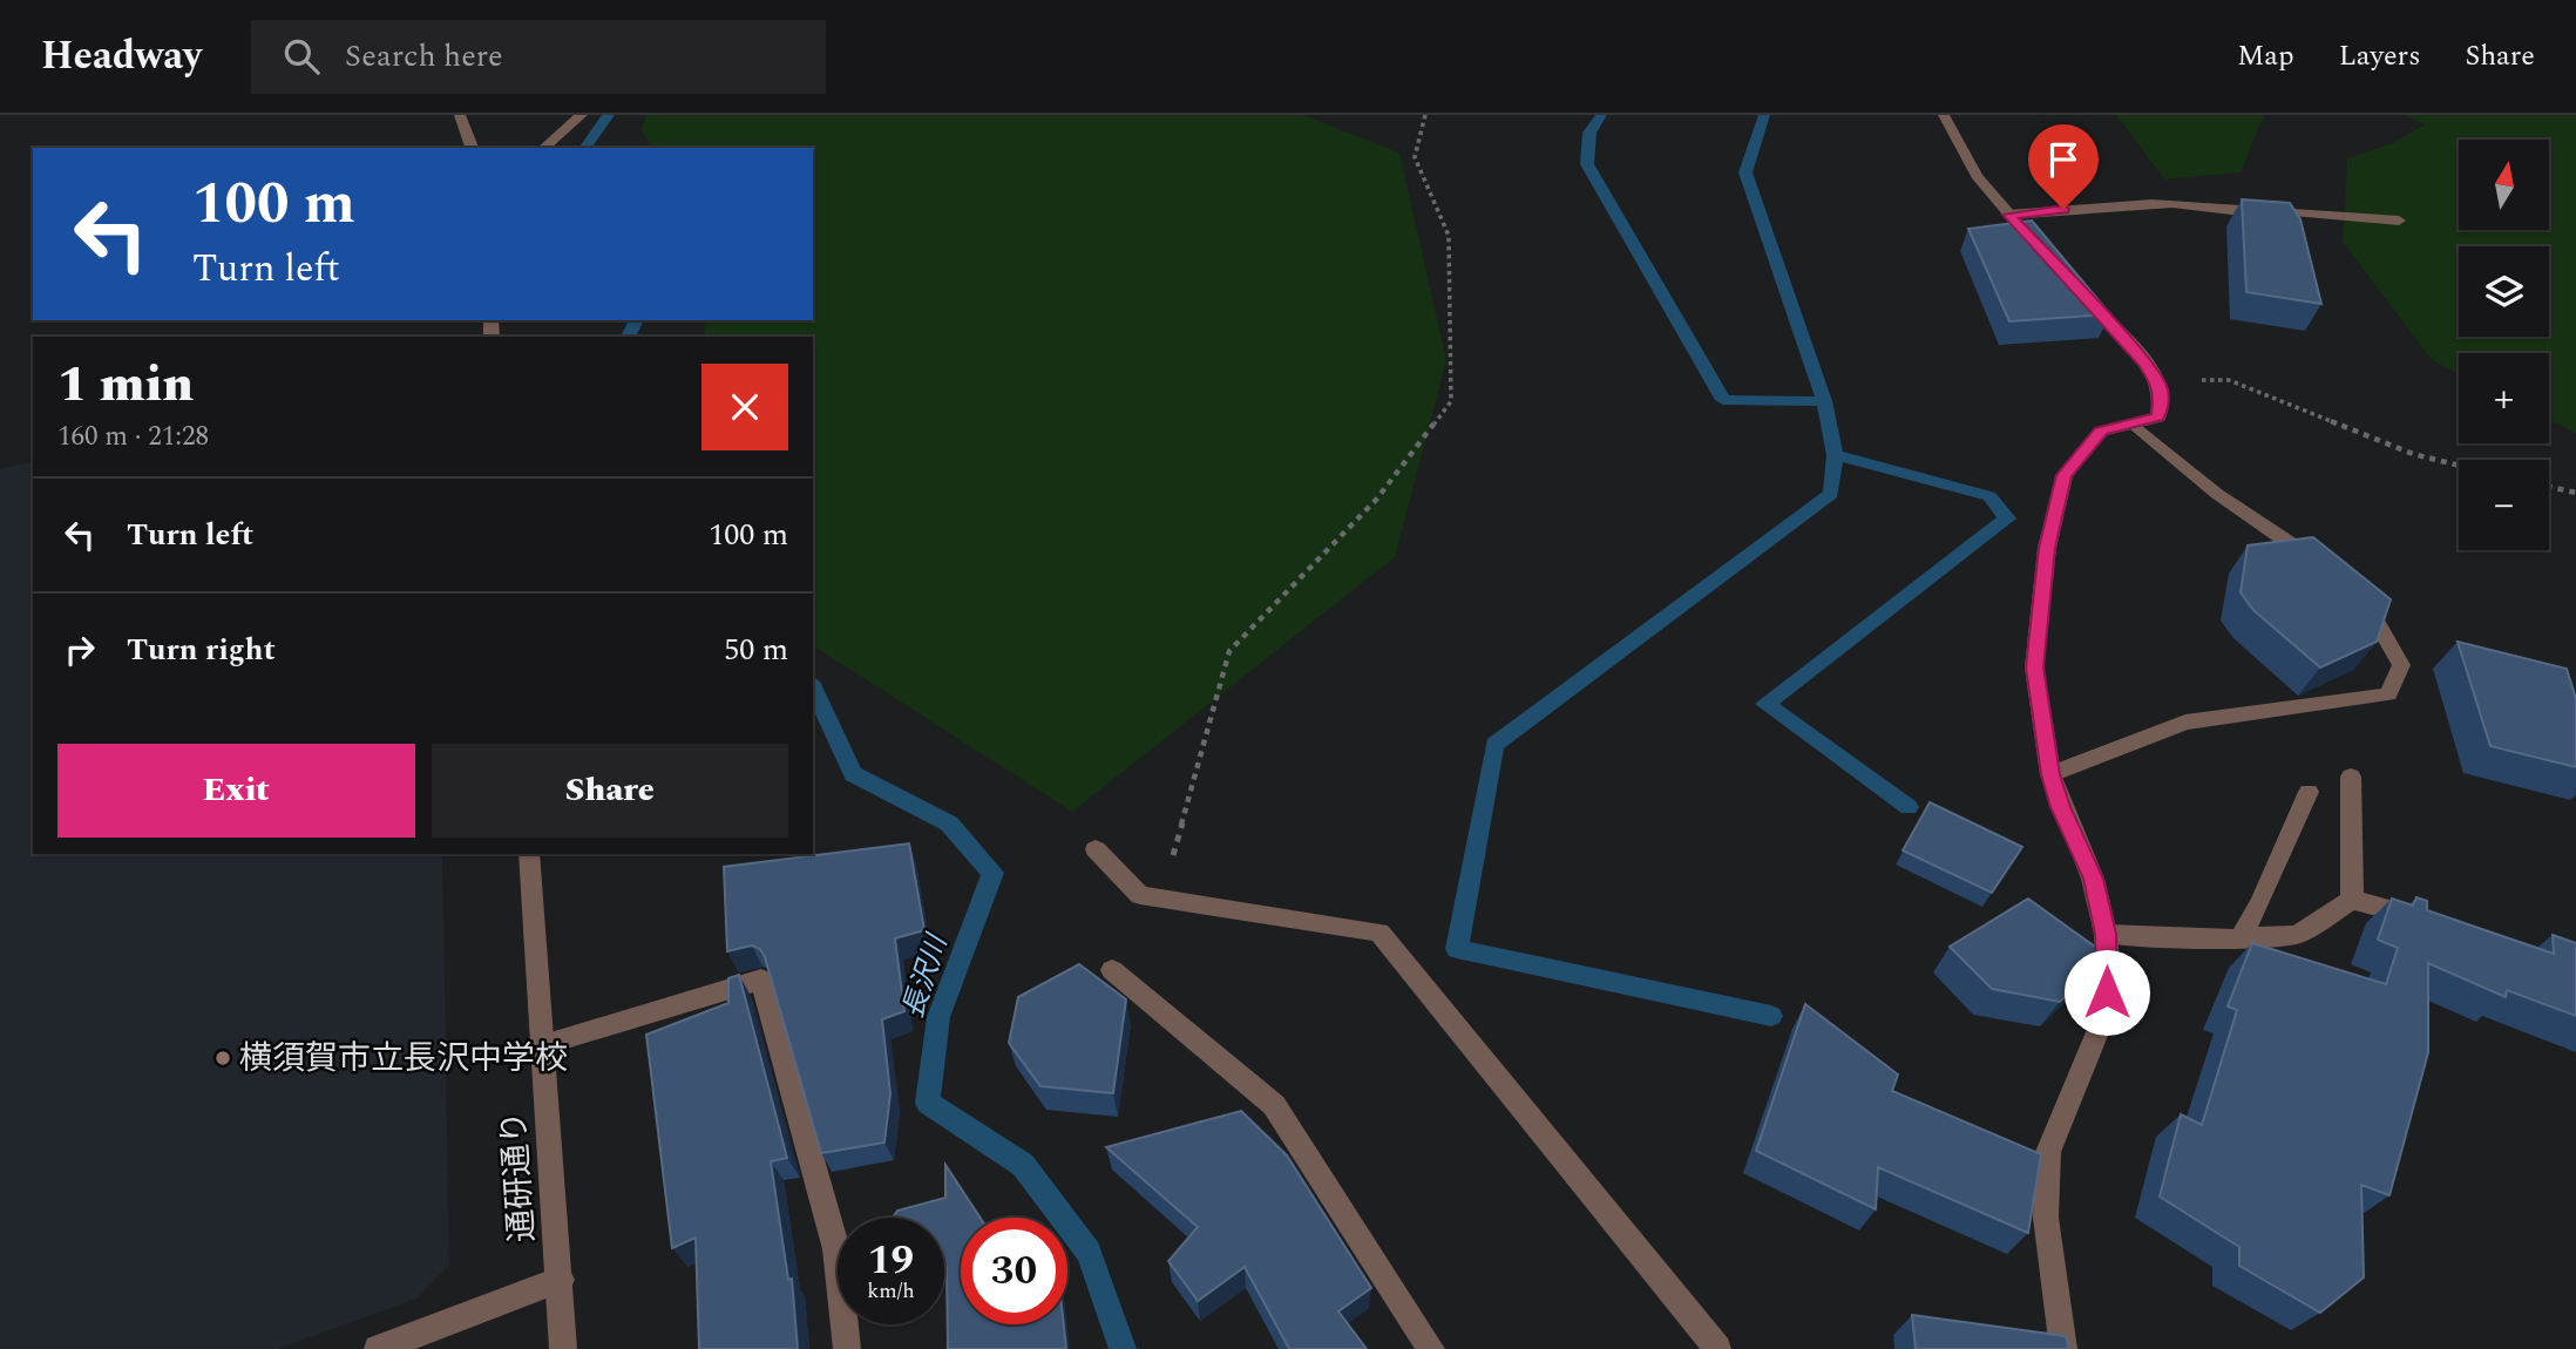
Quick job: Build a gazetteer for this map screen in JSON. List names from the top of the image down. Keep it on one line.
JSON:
{"streets":{"street":["通研通り"]},"water":["長沢川"],"places":["横須賀市立長沢中学校"],"north":"top","page":{"header":"Headway","search":"Search here","nav":["Map","Layers","Share"],"map_buttons":["+","−"],"turn":["100 m","Turn left"],"heading":["1 min","160 m · 21:28"],"list":[{"name":"Turn left","value":"100 m"},{"name":"Turn right","value":"50 m"}],"buttons":["Exit","Share"],"speed":"19 km/h","limit":"30"}}
